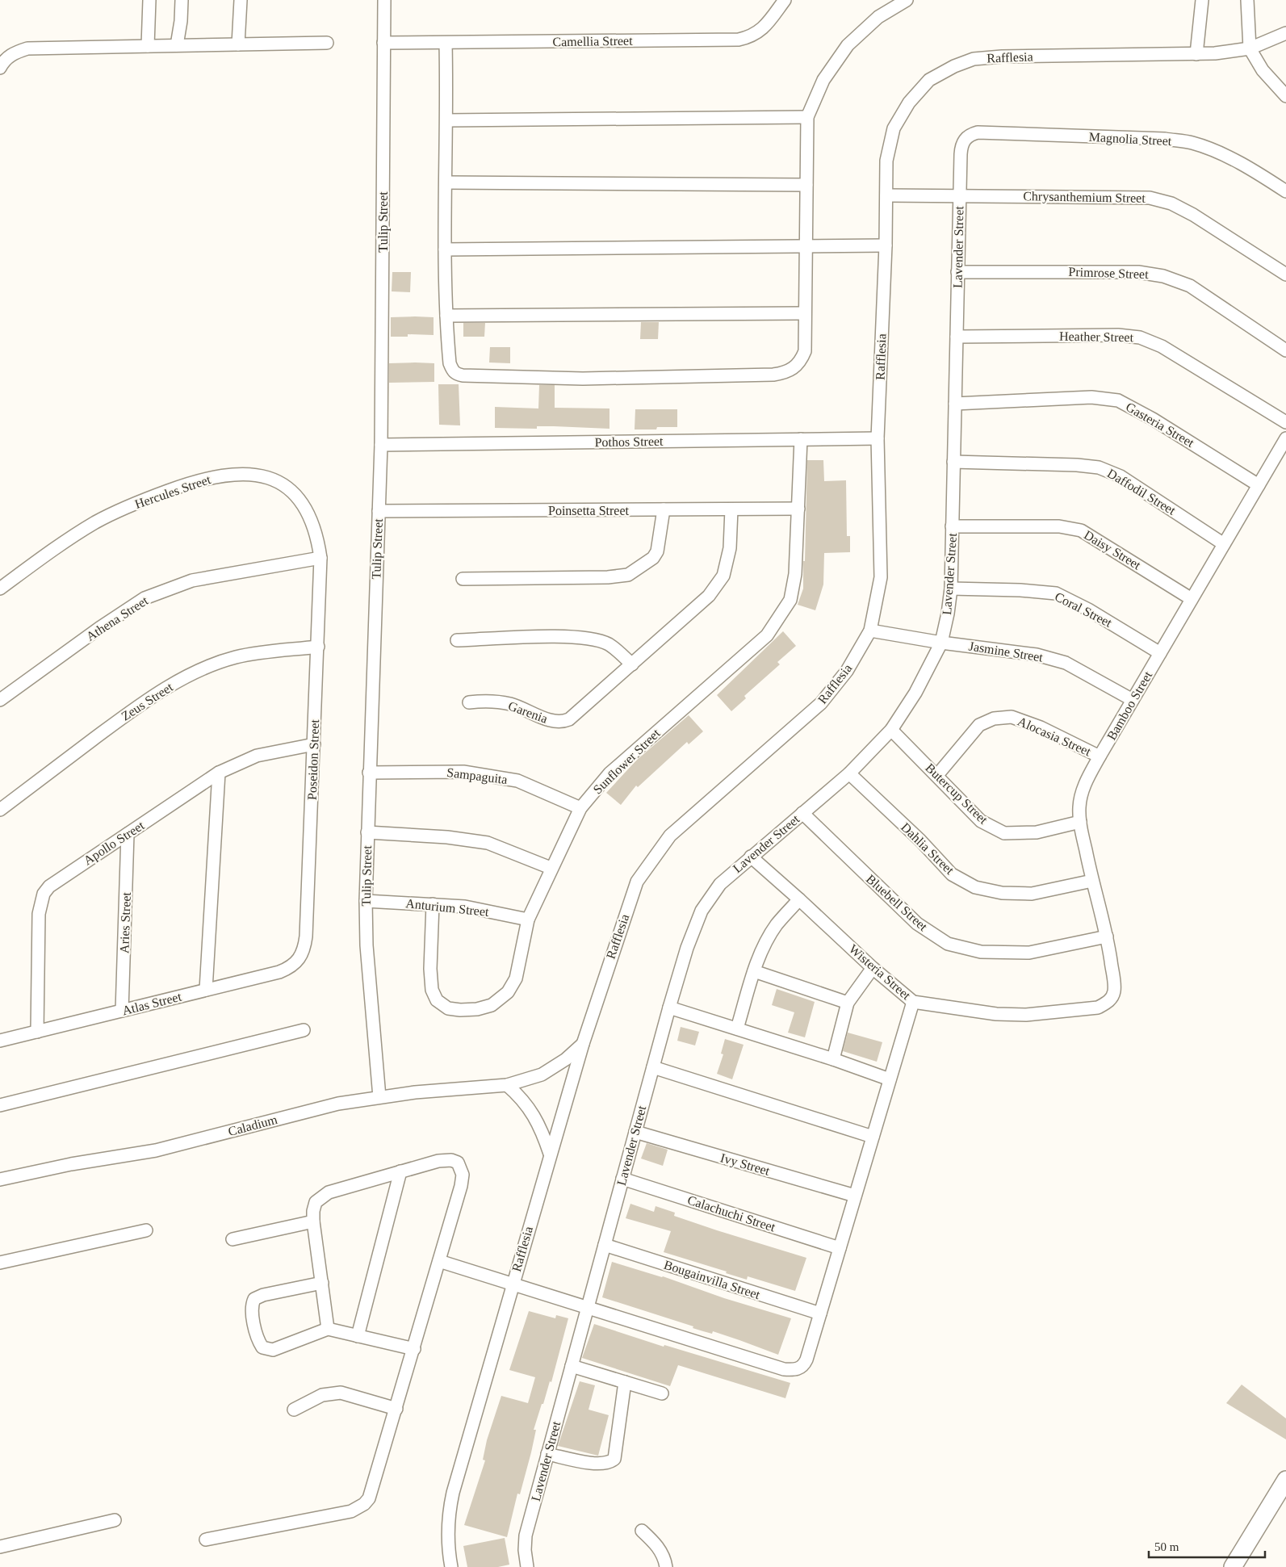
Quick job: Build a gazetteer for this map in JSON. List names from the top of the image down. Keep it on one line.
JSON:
{"streets":{"street":["Camellia Street","Rafflesia","Magnolia Street","Chrysanthemium Street","Tulip Street","Lavender Street","Primrose Street","Heather Street","Gasteria Street","Pothos Street","Hercules Street","Daffodil Street","Poinsetta Street","Daisy Street","Coral Street","Athena Street","Jasmine Street","Zeus Street","Bamboo Street","Garenia","Alocasia Street","Poseidon Street","Sunflower Street","Sampaguita","Butercup Street","Apollo Street","Dahlia Street","Bluebell Street","Anturium Street","Aries Street","Wisteria Street","Atlas Street","Caladium","Ivy Street","Calachuchi Street","Bougainvilla Street"]},"crossings":[["Camellia Street","Tulip Street"],["Rafflesia","Chrysanthemium Street"],["Rafflesia","Pothos Street"],["Rafflesia","Jasmine Street"],["Rafflesia","Caladium"],["Magnolia Street","Lavender Street"],["Chrysanthemium Street","Lavender Street"],["Tulip Street","Pothos Street"],["Tulip Street","Poinsetta Street"],["Tulip Street","Sampaguita"],["Tulip Street","Anturium Street"],["Tulip Street","Caladium"],["Lavender Street","Primrose Street"],["Lavender Street","Heather Street"],["Lavender Street","Gasteria Street"],["Lavender Street","Daffodil Street"],["Lavender Street","Daisy Street"],["Lavender Street","Coral Street"],["Lavender Street","Jasmine Street"],["Lavender Street","Butercup Street"],["Lavender Street","Dahlia Street"],["Lavender Street","Bluebell Street"],["Lavender Street","Wisteria Street"],["Lavender Street","Ivy Street"],["Lavender Street","Calachuchi Street"],["Lavender Street","Bougainvilla Street"],["Gasteria Street","Bamboo Street"],["Pothos Street","Sunflower Street"],["Hercules Street","Athena Street"],["Hercules Street","Poseidon Street"],["Daffodil Street","Bamboo Street"],["Poinsetta Street","Sunflower Street"],["Daisy Street","Bamboo Street"],["Coral Street","Bamboo Street"],["Athena Street","Poseidon Street"],["Jasmine Street","Bamboo Street"],["Zeus Street","Poseidon Street"],["Bamboo Street","Alocasia Street"],["Bamboo Street","Butercup Street"],["Bamboo Street","Dahlia Street"],["Bamboo Street","Bluebell Street"],["Bamboo Street","Wisteria Street"],["Alocasia Street","Butercup Street"],["Poseidon Street","Apollo Street"],["Poseidon Street","Atlas Street"],["Sunflower Street","Sampaguita"],["Sunflower Street","Anturium Street"],["Apollo Street","Aries Street"],["Apollo Street","Atlas Street"],["Aries Street","Atlas Street"]],"scale_bar":"50 m"}
